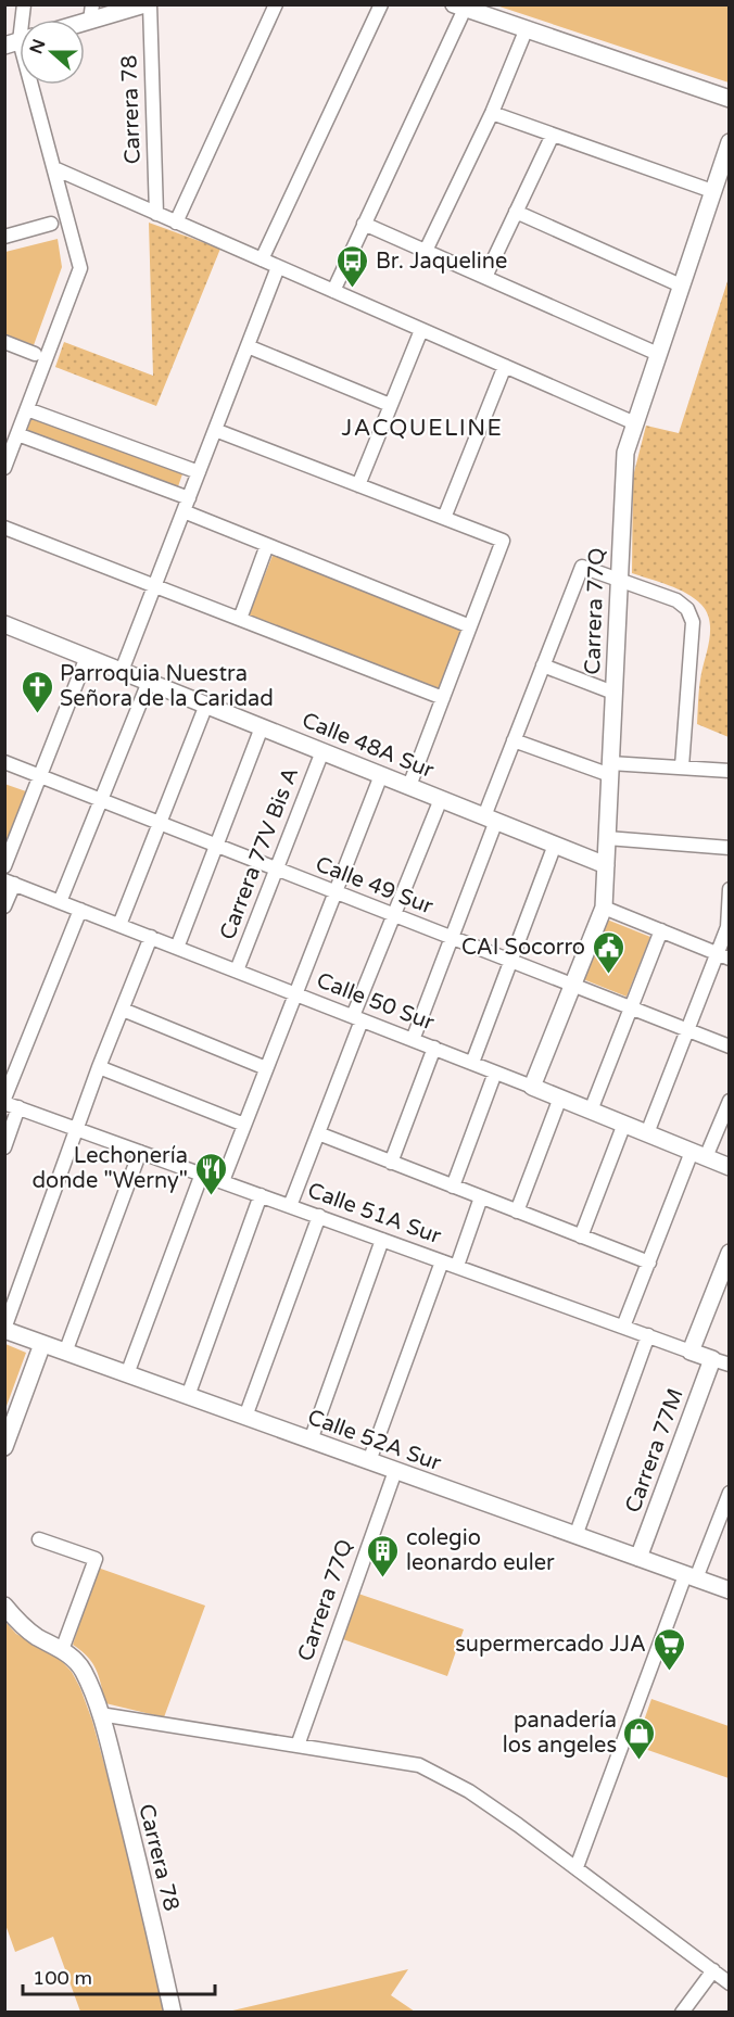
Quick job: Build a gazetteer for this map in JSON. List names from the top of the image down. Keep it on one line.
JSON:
{"streets":{"street":["Carrera 78","Carrera 77Q","Calle 48A Sur","Carrera 77V Bis A","Calle 49 Sur","Calle 50 Sur","Calle 51A Sur","Calle 52A Sur","Carrera 77M"]},"crossings":[["Carrera 77Q","Calle 48A Sur"],["Carrera 77Q","Calle 49 Sur"],["Carrera 77Q","Calle 50 Sur"],["Carrera 77Q","Calle 52A Sur"],["Calle 48A Sur","Carrera 77V Bis A"],["Carrera 77V Bis A","Calle 49 Sur"],["Carrera 77V Bis A","Calle 50 Sur"],["Calle 51A Sur","Carrera 77M"],["Calle 52A Sur","Carrera 77M"]],"districts":["JACQUELINE"],"places":{"bus stop":["Br. Jaqueline"],"church":["Parroquia Nuestra Señora de la Caridad"],"public building":["CAI Socorro"],"restaurant":["Lechonería donde \"Werny\""],"building":["colegio leonardo euler"],"supermarket":["supermercado JJA"],"shop":["panadería los angeles"]},"scale_bar":"100 m","north":"left"}
